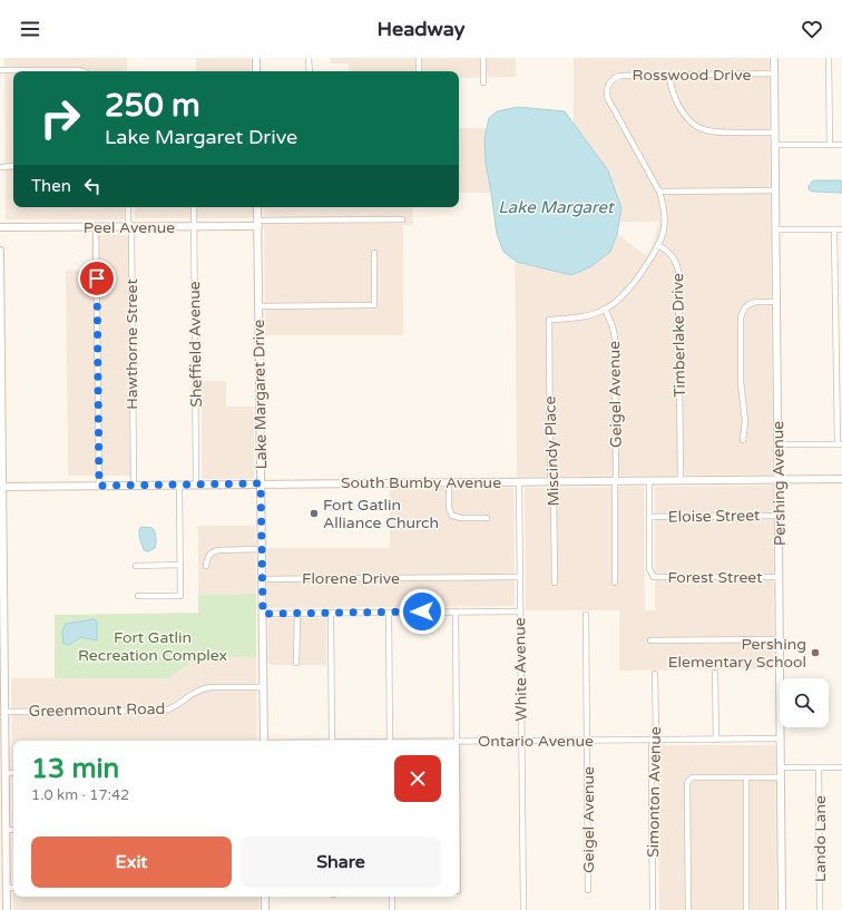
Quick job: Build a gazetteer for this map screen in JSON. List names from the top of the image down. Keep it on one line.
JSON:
{"streets":{"street":["Rosswood Drive","Peel Avenue","Timberlake Drive","Hawthorne Street","Sheffield Avenue","Lake Margaret Drive","Geigel Avenue","Miscindy Place","South Bumby Avenue","Pershing Avenue","Eloise Street","Forest Street","Florene Drive","White Avenue","Greenmount Road","Ontario Avenue","Simonton Avenue","Lando Lane"]},"crossings":[["Rosswood Drive","Pershing Avenue"],["Peel Avenue","Hawthorne Street"],["Peel Avenue","Sheffield Avenue"],["Peel Avenue","Lake Margaret Drive"],["Timberlake Drive","South Bumby Avenue"],["Hawthorne Street","South Bumby Avenue"],["Sheffield Avenue","South Bumby Avenue"],["Lake Margaret Drive","South Bumby Avenue"],["Lake Margaret Drive","Florene Drive"],["Lake Margaret Drive","Greenmount Road"],["Geigel Avenue","Miscindy Place"],["Geigel Avenue","South Bumby Avenue"],["Geigel Avenue","Ontario Avenue"],["Miscindy Place","South Bumby Avenue"],["South Bumby Avenue","Pershing Avenue"],["South Bumby Avenue","White Avenue"],["Pershing Avenue","Eloise Street"],["Pershing Avenue","Forest Street"],["Pershing Avenue","Ontario Avenue"],["Eloise Street","Forest Street"],["Florene Drive","White Avenue"],["White Avenue","Ontario Avenue"],["Ontario Avenue","Simonton Avenue"]],"water":["Lake Margaret"],"parks":["Fort Gatlin Recreation Complex"],"places":["Fort Gatlin Alliance Church","Pershing Elementary School"],"page":{"header":"Headway","turn":["250 m","Lake Margaret Drive"],"then":"Then","heading":["13 min","1.0 km · 17:42"],"buttons":["Exit","Share"]}}
